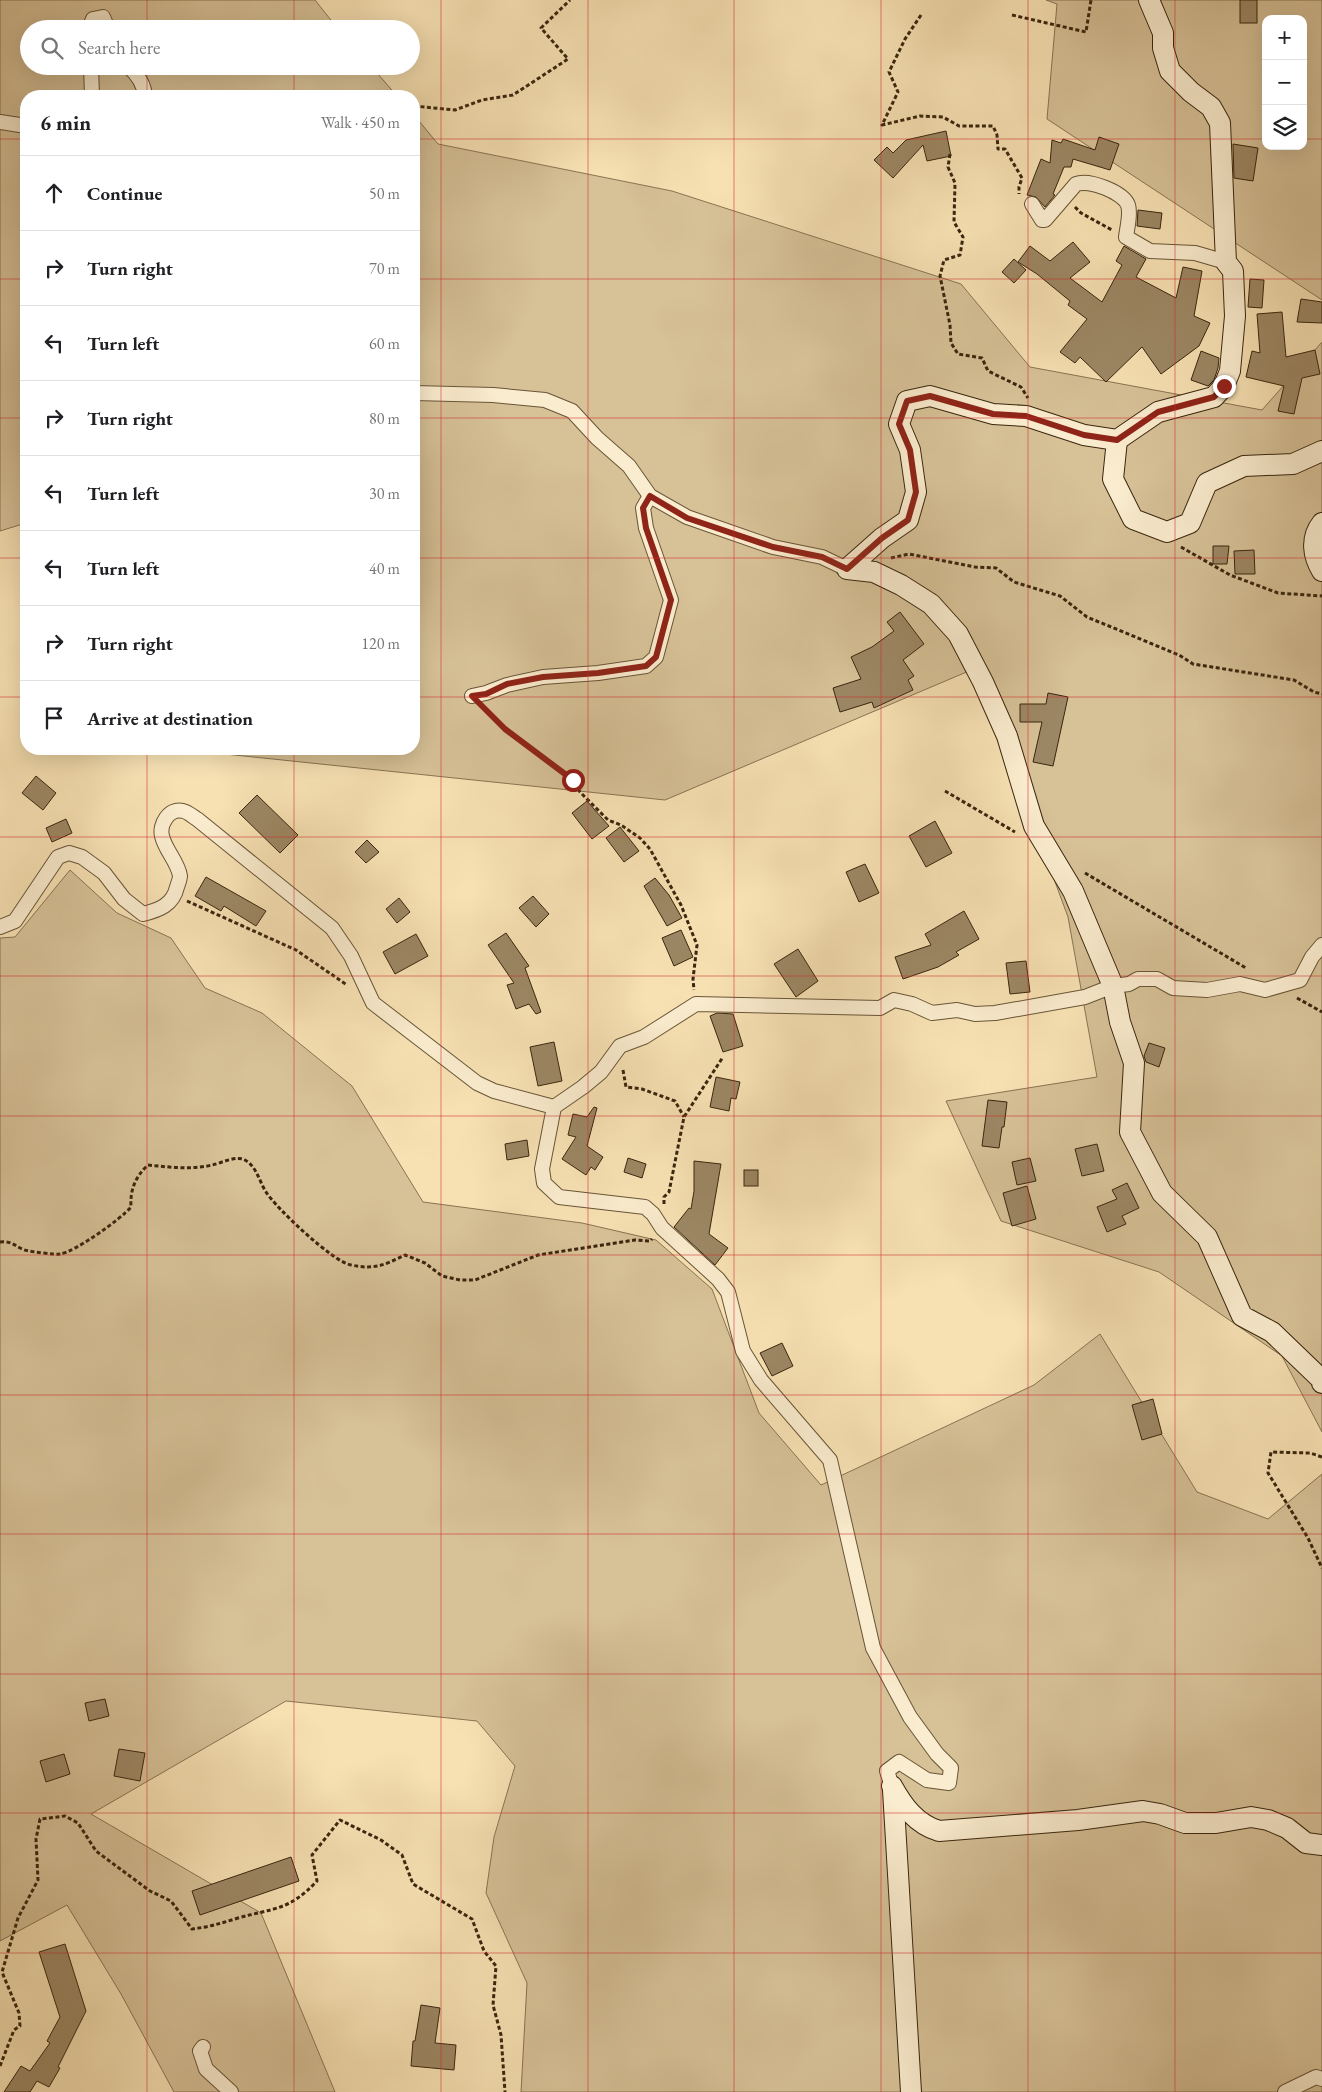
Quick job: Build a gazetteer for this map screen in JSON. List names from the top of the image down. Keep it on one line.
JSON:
{"page":{"map_buttons":["+","−"],"search":"Search here","heading":["6 min","Walk · 450 m"],"list":[["Continue","50 m"],["Turn right","70 m"],["Turn left","60 m"],["Turn right","80 m"],["Turn left","30 m"],["Turn left","40 m"],["Turn right","120 m"],"Arrive at destination"]}}
